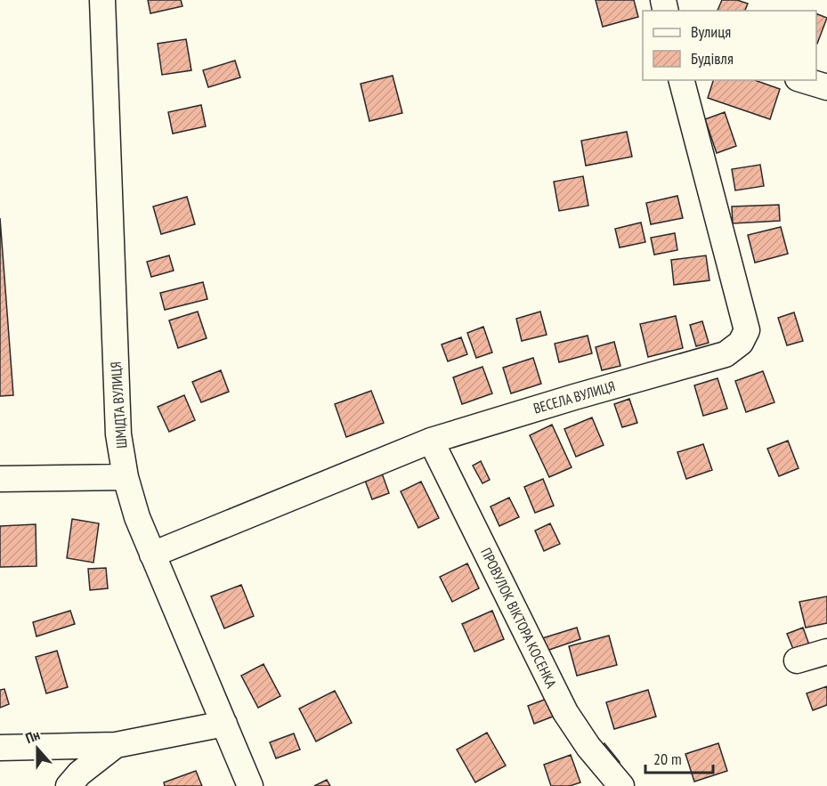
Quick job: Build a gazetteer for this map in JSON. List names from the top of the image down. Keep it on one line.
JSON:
{"streets":{"street":["ВЕСЕЛА ВУЛИЦЯ","ШМІДТА ВУЛИЦЯ","ПРОВУЛОК ВІКТОРА КОСЕНКА"]},"crossings":[["ВЕСЕЛА ВУЛИЦЯ","ШМІДТА ВУЛИЦЯ"],["ВЕСЕЛА ВУЛИЦЯ","ПРОВУЛОК ВІКТОРА КОСЕНКА"]],"legend":["Вулиця","Будівля"],"scale_bar":"20 m","north":"top"}
